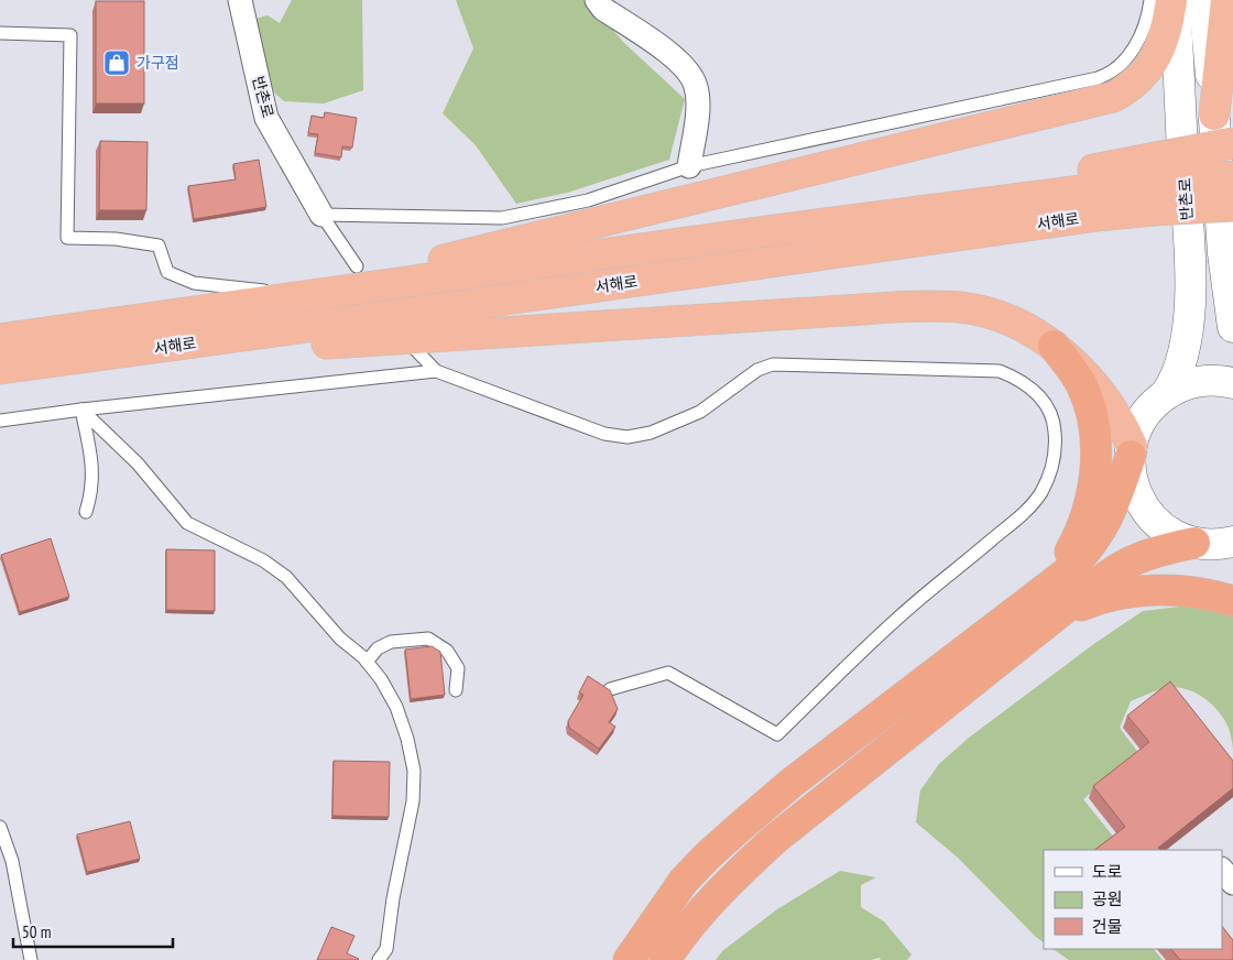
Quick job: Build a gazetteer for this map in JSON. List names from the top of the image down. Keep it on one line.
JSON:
{"streets":{"highway":["서해로"],"main road":["반촌로"]},"places":{"shop":["가구점"]},"legend":["도로","공원","건물"],"scale_bar":"50 m"}
